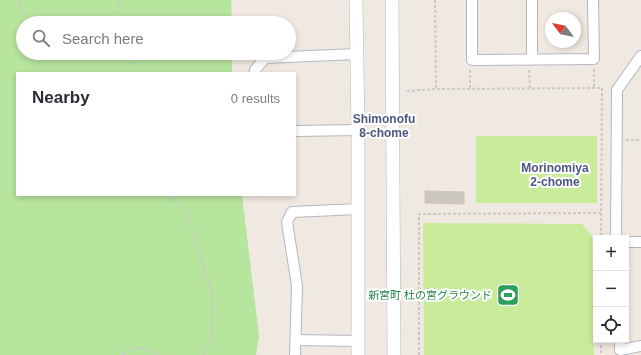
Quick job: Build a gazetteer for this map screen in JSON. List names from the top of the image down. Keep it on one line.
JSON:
{"districts":["Shimonofu 8-chome","Morinomiya 2-chome"],"places":{"sports":["新宮町 杜の宮グラウンド"]},"north":"top left","page":{"search":"Search here","heading":["Nearby","0 results"],"map_buttons":["+","−"]}}
